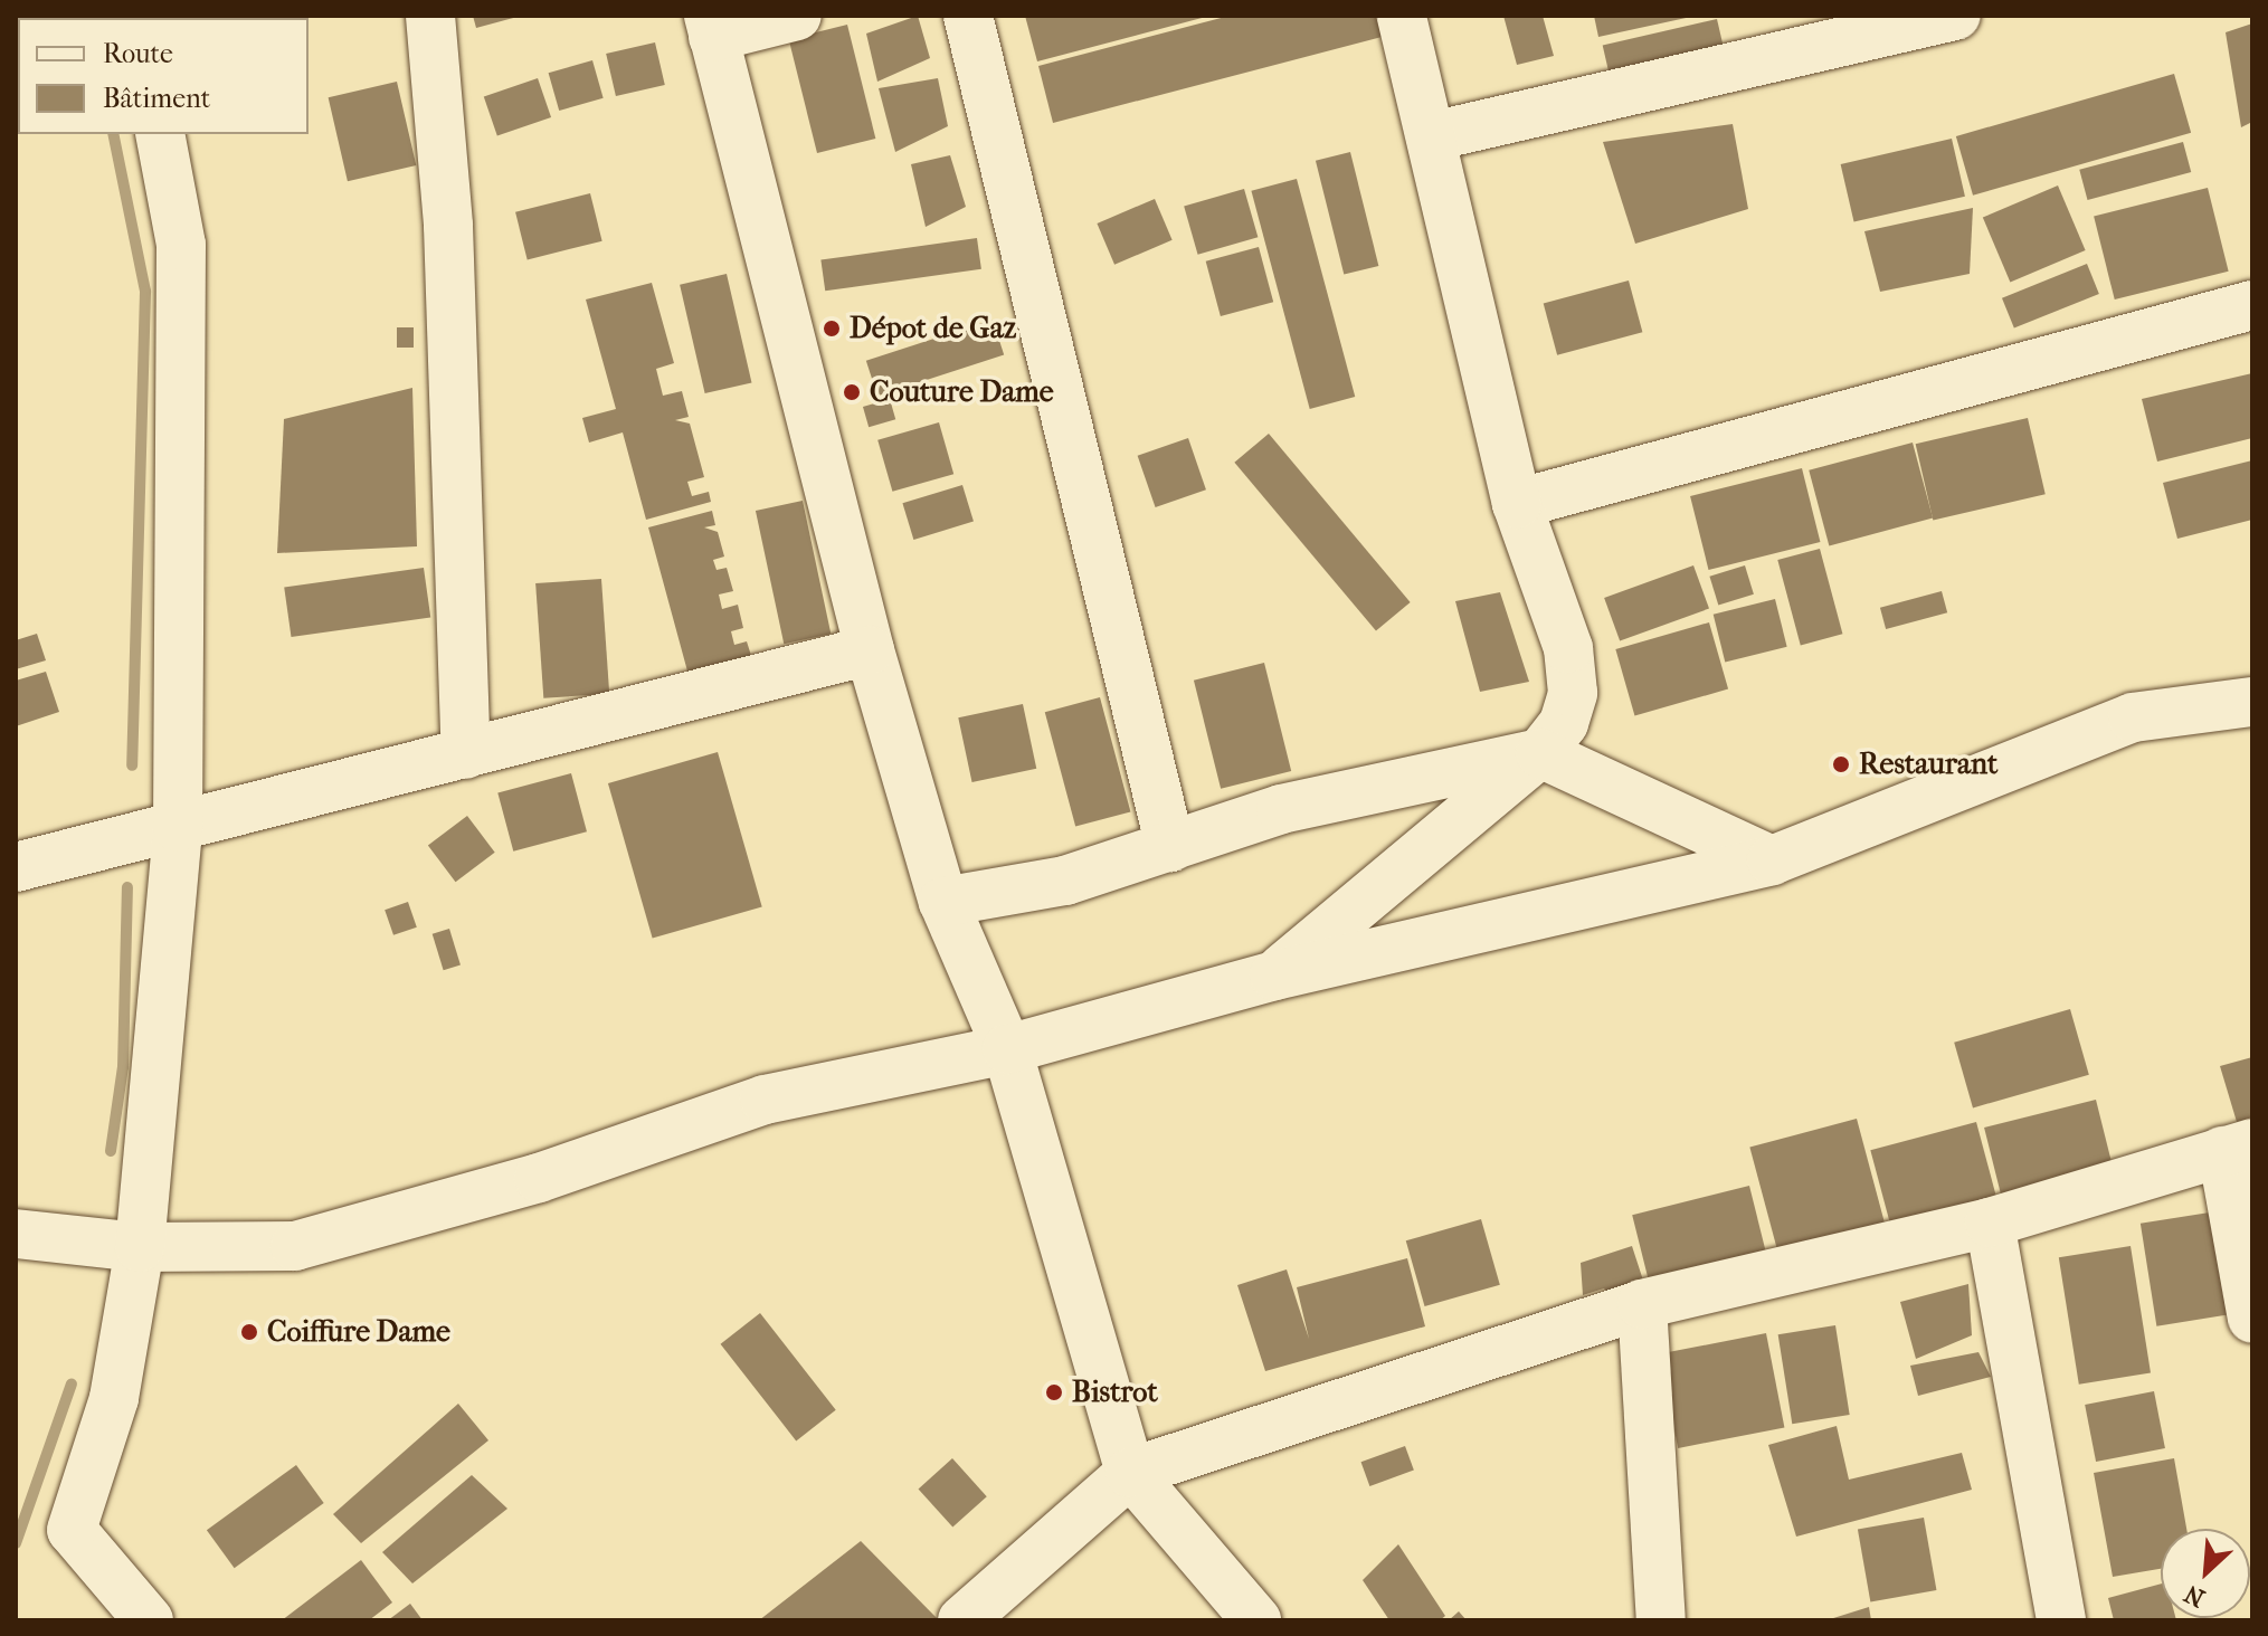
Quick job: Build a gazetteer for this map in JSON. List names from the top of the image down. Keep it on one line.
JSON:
{"places":["Dépot de Gaz","Couture Dame","Restaurant","Coiffure Dame","Bistrot"],"legend":["Route","Bâtiment"],"north":"bottom left"}
